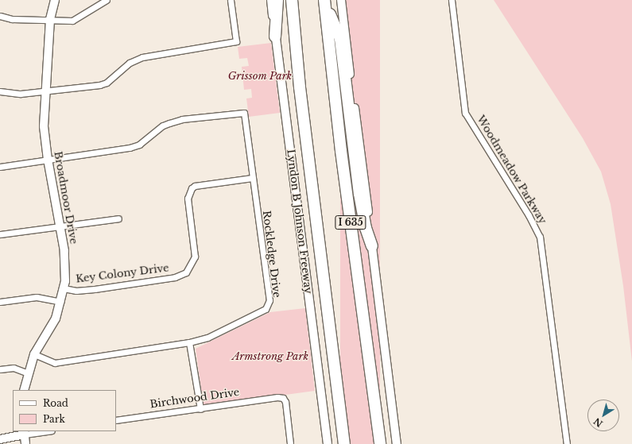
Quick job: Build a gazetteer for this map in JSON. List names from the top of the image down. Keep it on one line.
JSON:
{"streets":{"highway":["Lyndon B Johnson Freeway","I 635"],"main road":["Broadmoor Drive"],"street":["Woodmeadow Parkway","Rockledge Drive","Key Colony Drive","Birchwood Drive"]},"crossings":[["Broadmoor Drive","Rockledge Drive"],["Broadmoor Drive","Key Colony Drive"],["Rockledge Drive","Key Colony Drive"]],"parks":["Grissom Park","Armstrong Park"],"legend":["Road","Park"],"north":"bottom left"}
